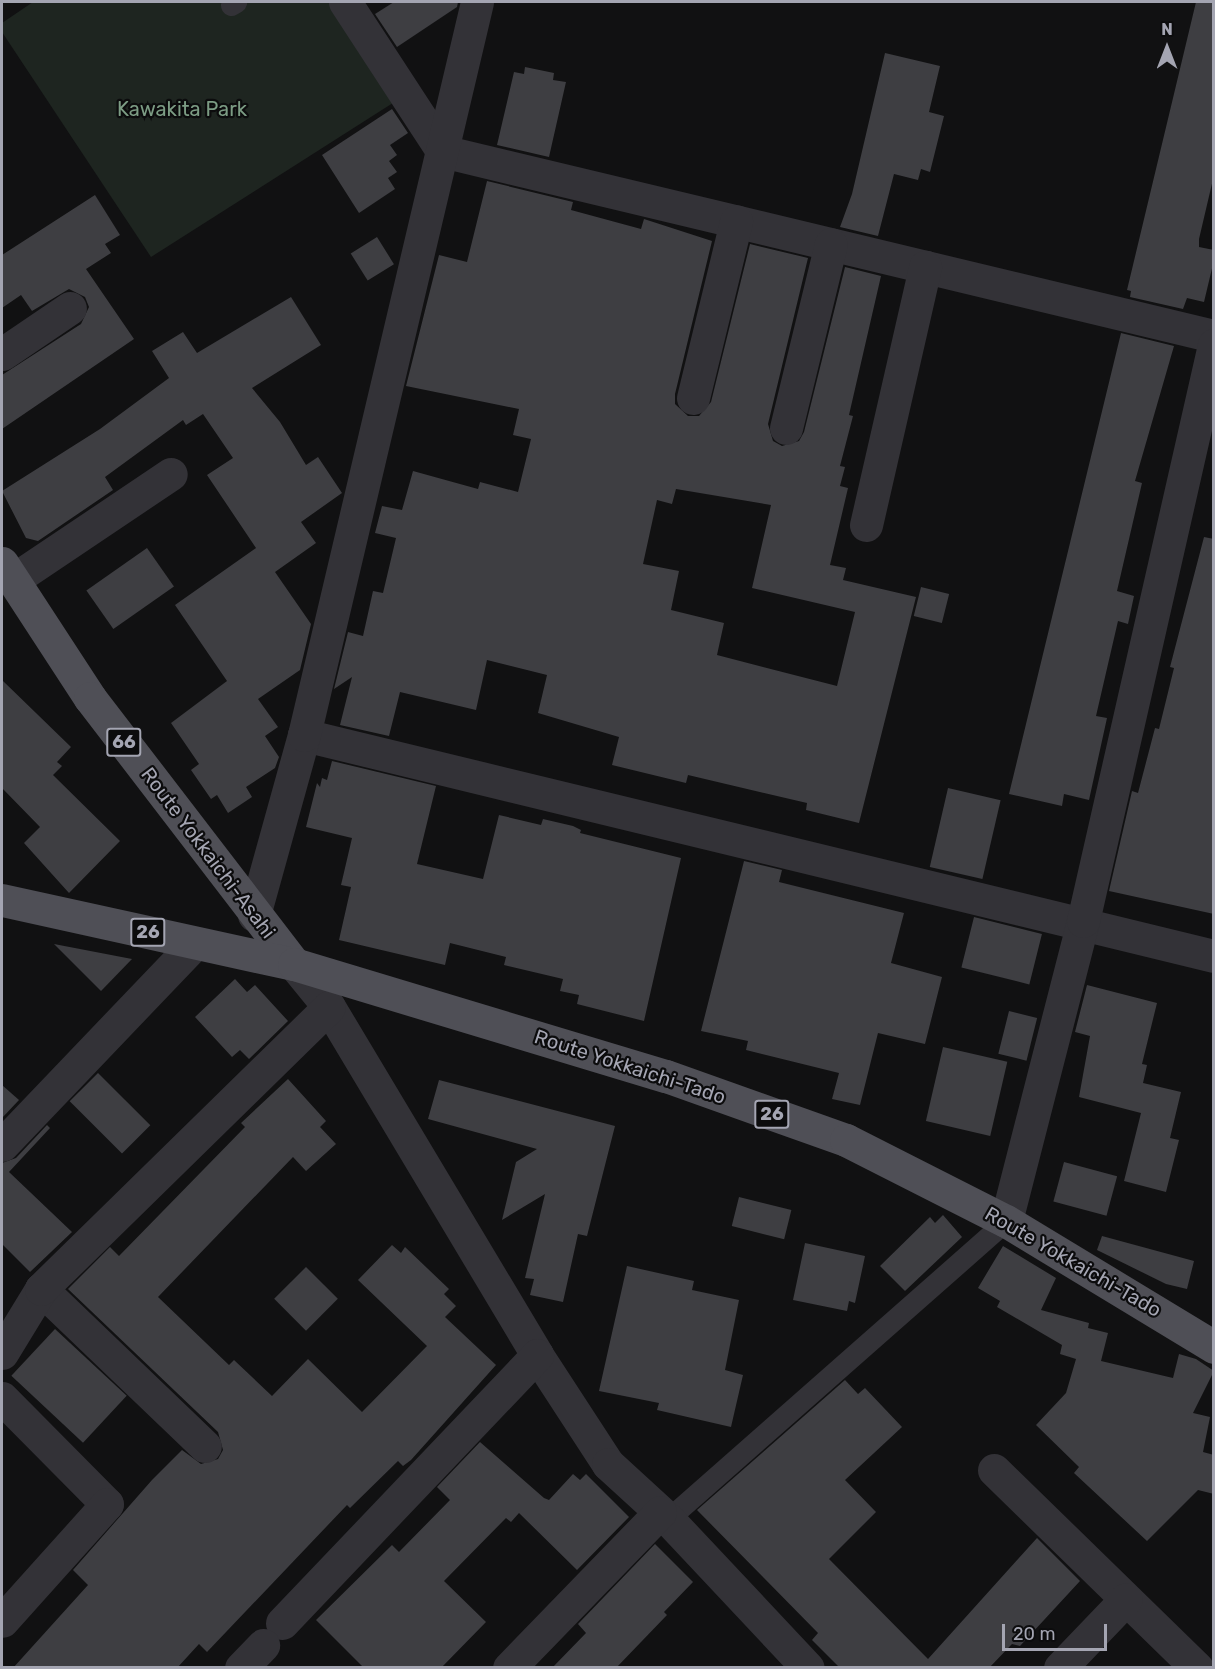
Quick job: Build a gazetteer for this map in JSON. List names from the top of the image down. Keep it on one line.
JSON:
{"streets":{"main road":["66","Route Yokkaichi-Asahi","26","Route Yokkaichi-Tado"]},"crossings":[["Route Yokkaichi-Asahi","Route Yokkaichi-Tado"]],"parks":["Kawakita Park"],"scale_bar":"20 m","north":"top"}
